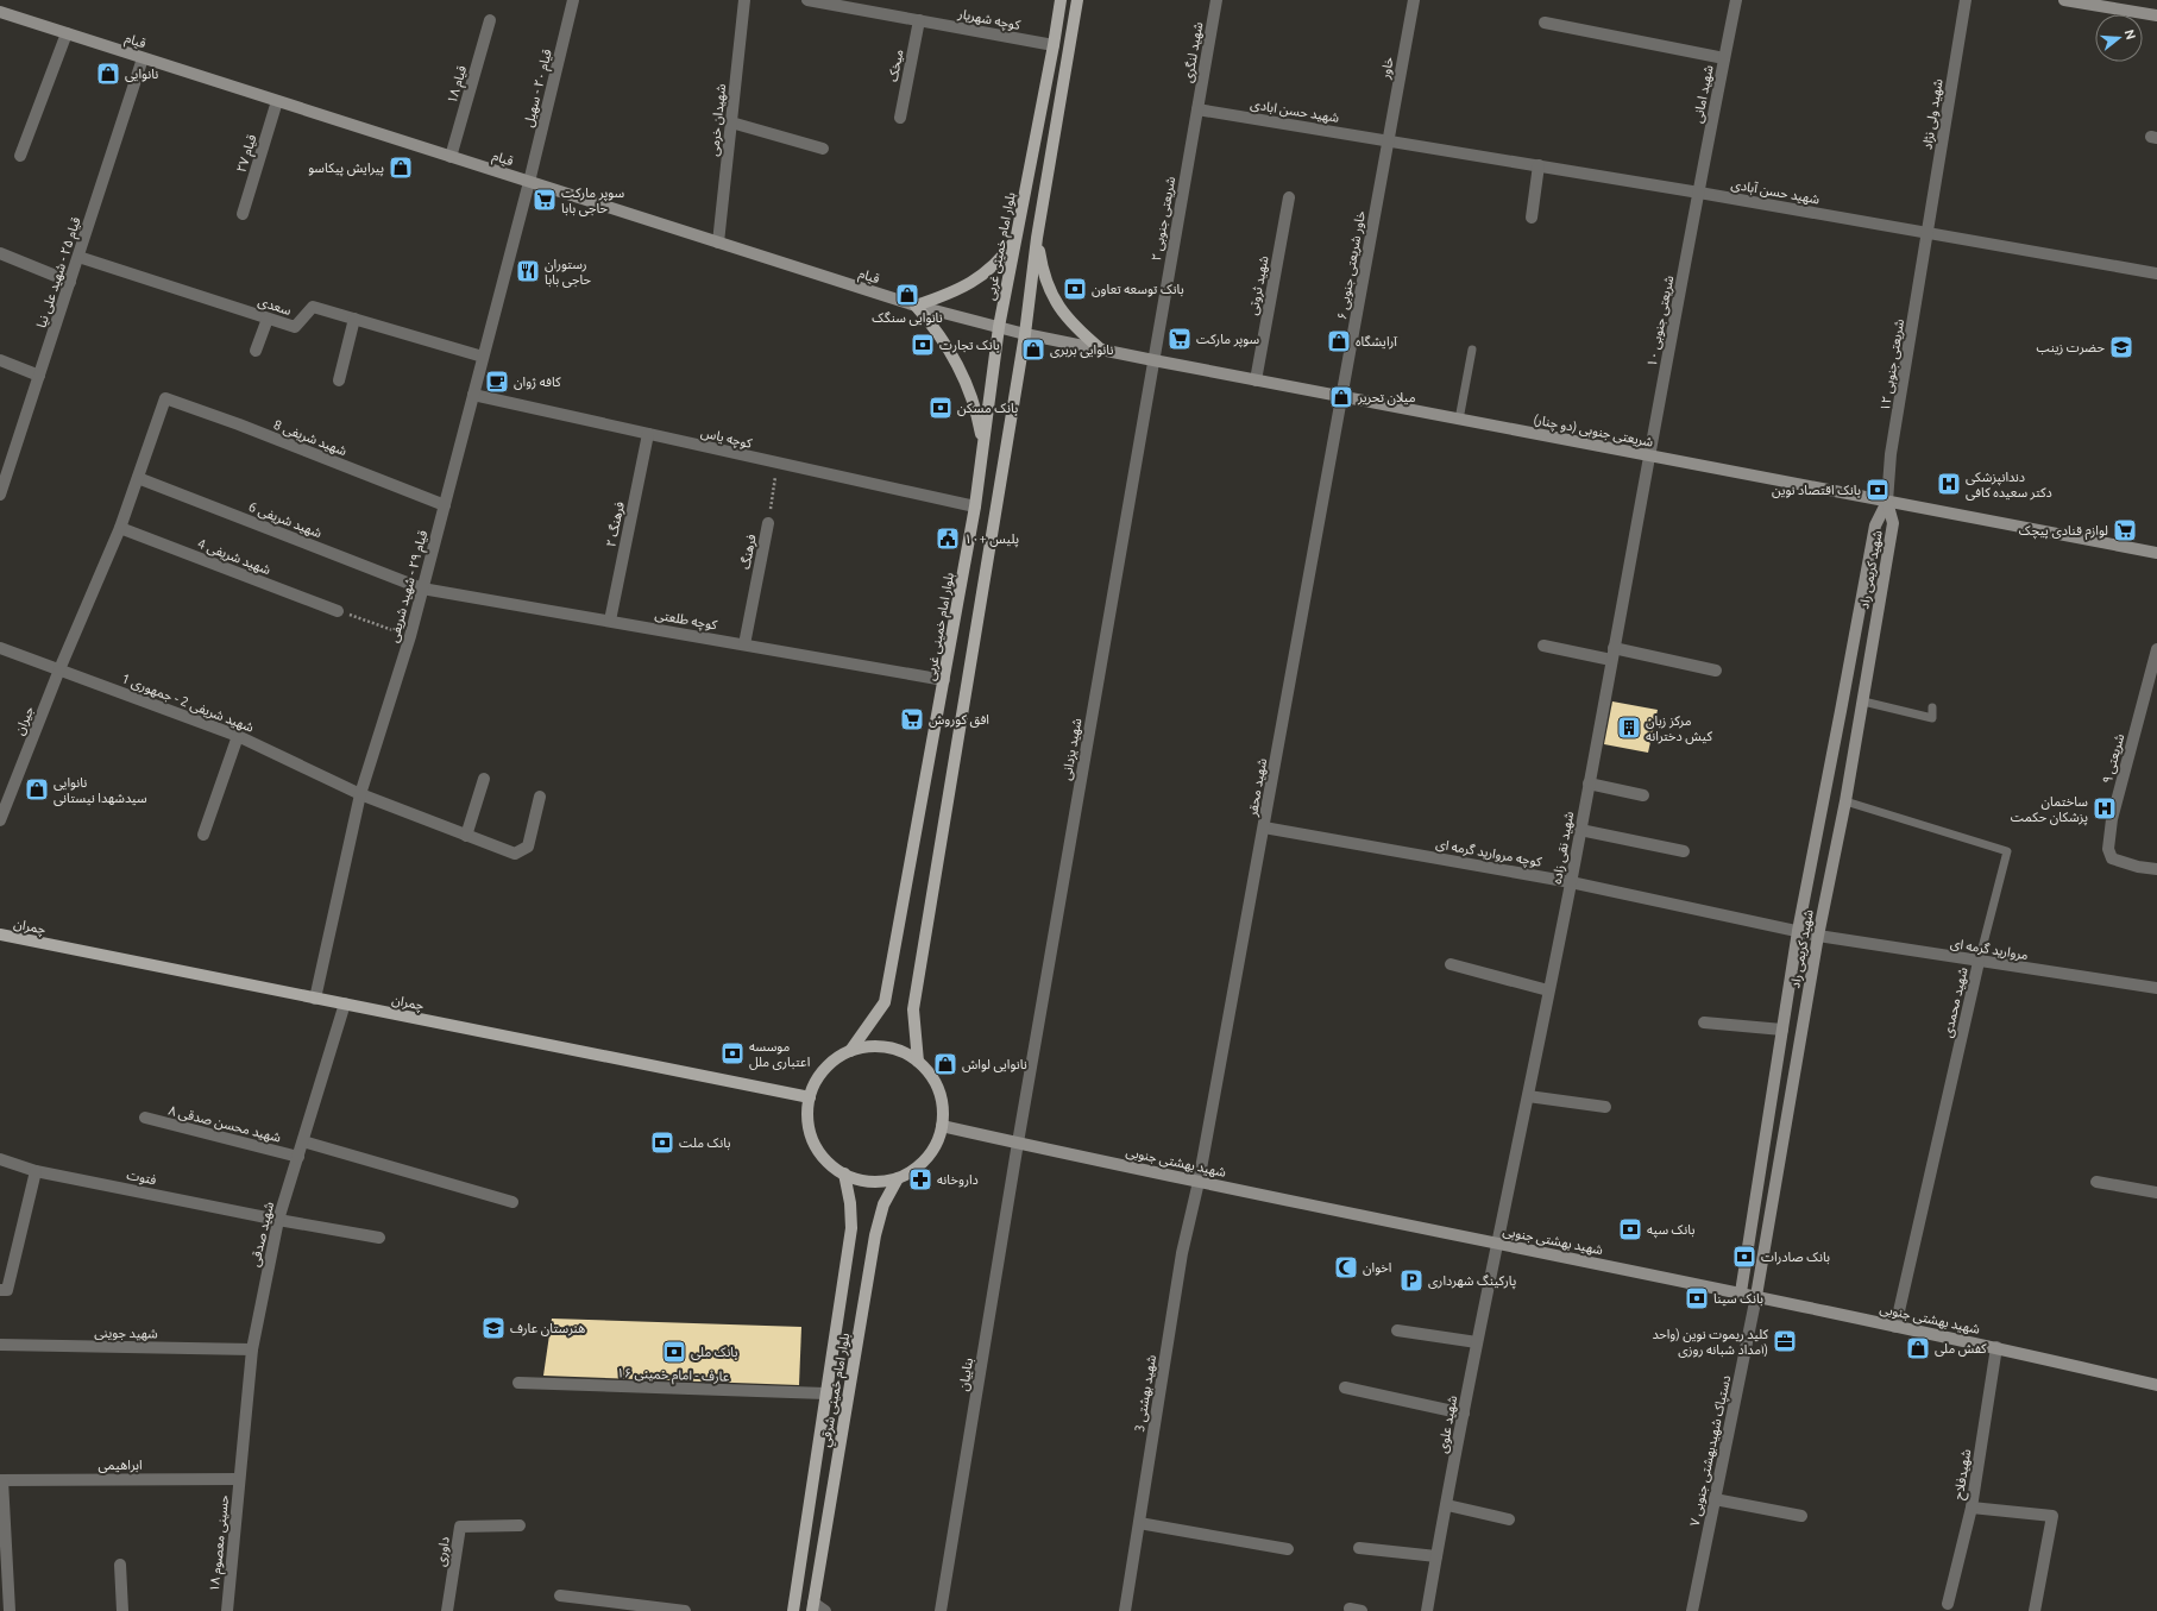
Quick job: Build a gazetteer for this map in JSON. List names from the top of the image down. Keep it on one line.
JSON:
{"streets":{"main road":["قیام","بلوار امام خمینی غربی","شریعتی جنوبی (دو چنار)","شهید کریمی راد","چمران","شهید بهشتی جنوبی","بلوار امام خمینی شرقي"],"street":["کوچه شهریار","شهید لنگری","میخک","خاور","قیام ۱۸","قیام ۲۰ - سهیل","شهید امانی","شهید حسن ابادی","شهید ولی نژاد","شهیدان خرمی","قیام ۲۷","شهید حسن آبادی","شریعتی جنوبی ۲","خاور شریعتی جنوبی ۶","قیام ۲۵ - شهید علی نیا","شهید ثروتی","سعدی","شریعتی جنوبی ۱۰","شریعتی جنوبی ۱۲","شهید شریفی 8","کوچه یاس","شهید شریفی 6","فرهنگ ۲","فرهنگ","شهید شریفی 4","قیام ۲۹ - شهید شریفی","کوچه طلعتی","شهید شریفی 2 - جمهوری 1","جیران","شهید یزدانی","شریعتی ۹","شهید محقر","شهید نقی زاده","کوچه مروارید گرمه ای","مروارید گرمه ای","شهید محمدی","شهید محسن صدقی ۸","فتوت","شهید صدقی","شهید جوینی","عارف - امام خمینی ۱۶","بناییان","شهید بهشتی 3","شهید علوی","دستپاک شهیدبهشتی جنوبی ۷","ابراهیمی","شهیدفلاح","حسینی معصوم ۱۸","داوری"]},"crossings":[["کوچه شهریار","میخک"],["کوچه شهریار","بلوار امام خمینی غربی"],["قیام","قیام ۱۸"],["قیام","قیام ۲۰ - سهیل"],["قیام","شهیدان خرمی"],["قیام","قیام ۲۷"],["قیام","بلوار امام خمینی غربی"],["قیام","قیام ۲۵ - شهید علی نیا"],["قیام","شریعتی جنوبی (دو چنار)"],["قیام","قیام ۲۹ - شهید شریفی"],["شهید لنگری","شهید حسن ابادی"],["شهید لنگری","شریعتی جنوبی ۲"],["خاور","شهید حسن ابادی"],["خاور","شهید حسن آبادی"],["خاور","خاور شریعتی جنوبی ۶"],["قیام ۲۰ - سهیل","قیام ۲۹ - شهید شریفی"],["شهید امانی","شهید حسن آبادی"],["شهید امانی","شریعتی جنوبی ۱۰"],["شهید حسن ابادی","شهید حسن آبادی"],["شهید حسن ابادی","شریعتی جنوبی ۲"],["شهید حسن ابادی","خاور شریعتی جنوبی ۶"],["شهید ولی نژاد","شهید حسن آبادی"],["شهید ولی نژاد","شریعتی جنوبی ۱۲"],["شهید حسن آبادی","خاور شریعتی جنوبی ۶"],["شهید حسن آبادی","شریعتی جنوبی ۱۰"],["شهید حسن آبادی","شریعتی جنوبی ۱۲"],["شریعتی جنوبی ۲","شریعتی جنوبی (دو چنار)"],["شریعتی جنوبی ۲","شهید یزدانی"],["بلوار امام خمینی غربی","کوچه یاس"],["بلوار امام خمینی غربی","کوچه طلعتی"],["بلوار امام خمینی غربی","چمران"],["بلوار امام خمینی غربی","شهید بهشتی جنوبی"],["بلوار امام خمینی غربی","بلوار امام خمینی شرقي"],["خاور شریعتی جنوبی ۶","شریعتی جنوبی (دو چنار)"],["خاور شریعتی جنوبی ۶","شهید محقر"],["قیام ۲۵ - شهید علی نیا","سعدی"],["شهید ثروتی","شریعتی جنوبی (دو چنار)"],["سعدی","قیام ۲۹ - شهید شریفی"],["شریعتی جنوبی ۱۰","شریعتی جنوبی (دو چنار)"],["شریعتی جنوبی ۱۰","شهید نقی زاده"],["شریعتی جنوبی ۱۲","شریعتی جنوبی (دو چنار)"],["شریعتی جنوبی ۱۲","شهید کریمی راد"],["شریعتی جنوبی (دو چنار)","شهید کریمی راد"],["شریعتی جنوبی (دو چنار)","شهید یزدانی"],["شریعتی جنوبی (دو چنار)","شهید محقر"],["شریعتی جنوبی (دو چنار)","شهید نقی زاده"],["شهید شریفی 8","قیام ۲۹ - شهید شریفی"],["شهید شریفی 8","جیران"],["کوچه یاس","فرهنگ ۲"],["کوچه یاس","فرهنگ"],["کوچه یاس","قیام ۲۹ - شهید شریفی"],["شهید شریفی 6","قیام ۲۹ - شهید شریفی"],["شهید شریفی 6","کوچه طلعتی"],["شهید شریفی 6","جیران"],["فرهنگ ۲","کوچه طلعتی"],["فرهنگ","کوچه طلعتی"],["شهید شریفی 4","جیران"],["شهید کریمی راد","کوچه مروارید گرمه ای"],["شهید کریمی راد","مروارید گرمه ای"],["شهید کریمی راد","شهید محمدی"],["شهید کریمی راد","شهید بهشتی جنوبی"],["شهید کریمی راد","دستپاک شهیدبهشتی جنوبی ۷"],["قیام ۲۹ - شهید شریفی","کوچه طلعتی"],["قیام ۲۹ - شهید شریفی","شهید شریفی 2 - جمهوری 1"],["قیام ۲۹ - شهید شریفی","چمران"],["شهید شریفی 2 - جمهوری 1","جیران"],["شهید یزدانی","شهید بهشتی جنوبی"],["شهید یزدانی","بناییان"],["شهید محقر","کوچه مروارید گرمه ای"],["شهید محقر","شهید بهشتی جنوبی"],["شهید محقر","شهید بهشتی 3"],["شهید نقی زاده","کوچه مروارید گرمه ای"],["شهید نقی زاده","شهید بهشتی جنوبی"],["شهید نقی زاده","شهید علوی"],["کوچه مروارید گرمه ای","مروارید گرمه ای"],["چمران","شهید بهشتی جنوبی"],["چمران","شهید صدقی"],["چمران","بلوار امام خمینی شرقي"],["مروارید گرمه ای","شهید محمدی"],["شهید محمدی","شهید بهشتی جنوبی"],["شهید محسن صدقی ۸","شهید صدقی"],["شهید بهشتی جنوبی","بناییان"],["شهید بهشتی جنوبی","بلوار امام خمینی شرقي"],["شهید بهشتی جنوبی","شهید بهشتی 3"],["شهید بهشتی جنوبی","شهید علوی"],["شهید بهشتی جنوبی","دستپاک شهیدبهشتی جنوبی ۷"],["شهید بهشتی جنوبی","شهیدفلاح"],["فتوت","شهید صدقی"],["شهید صدقی","شهید جوینی"],["شهید صدقی","ابراهیمی"],["شهید صدقی","حسینی معصوم ۱۸"],["عارف - امام خمینی ۱۶","بلوار امام خمینی شرقي"],["ابراهیمی","حسینی معصوم ۱۸"]],"places":{"shop":["نانوایی","پیرایش پیکاسو","نانوایی سنگک","آرایشگاه","نانوایی بربری","میلان تحریر","نانوایی سیدشهدا نیستانی","نانوایی لواش","کفش ملی"],"supermarket":["سوپر مارکت حاجی بابا","سوپر مارکت","لوازم قنادی پیچک","افق کوروش"],"restaurant":["رستوران حاجی بابا"],"bank":["بانک توسعه تعاون","بانک تجارت","بانک مسکن","بانک اقتصاد نوین","موسسه اعتباری ملل","بانک ملت","بانک سپه","بانک صادرات","بانک سینا","بانک ملی"],"school or university":["حضرت زینب","هنرستان عارف"],"cafe":["کافه ژوان"],"hospital":["دندانپزشکی دکتر سعیده کافی","ساختمان پزشکان حکمت"],"public building":["پلیس +۱۰"],"building":["مرکز زبان کیش دخترانه"],"pharmacy":["داروخانه"],"mosque":["اخوان"],"parking":["پارکینگ شهرداری"],"office":["کلید ریموت نوین (واحد امداد شبانه روزی)"]},"north":"right"}
